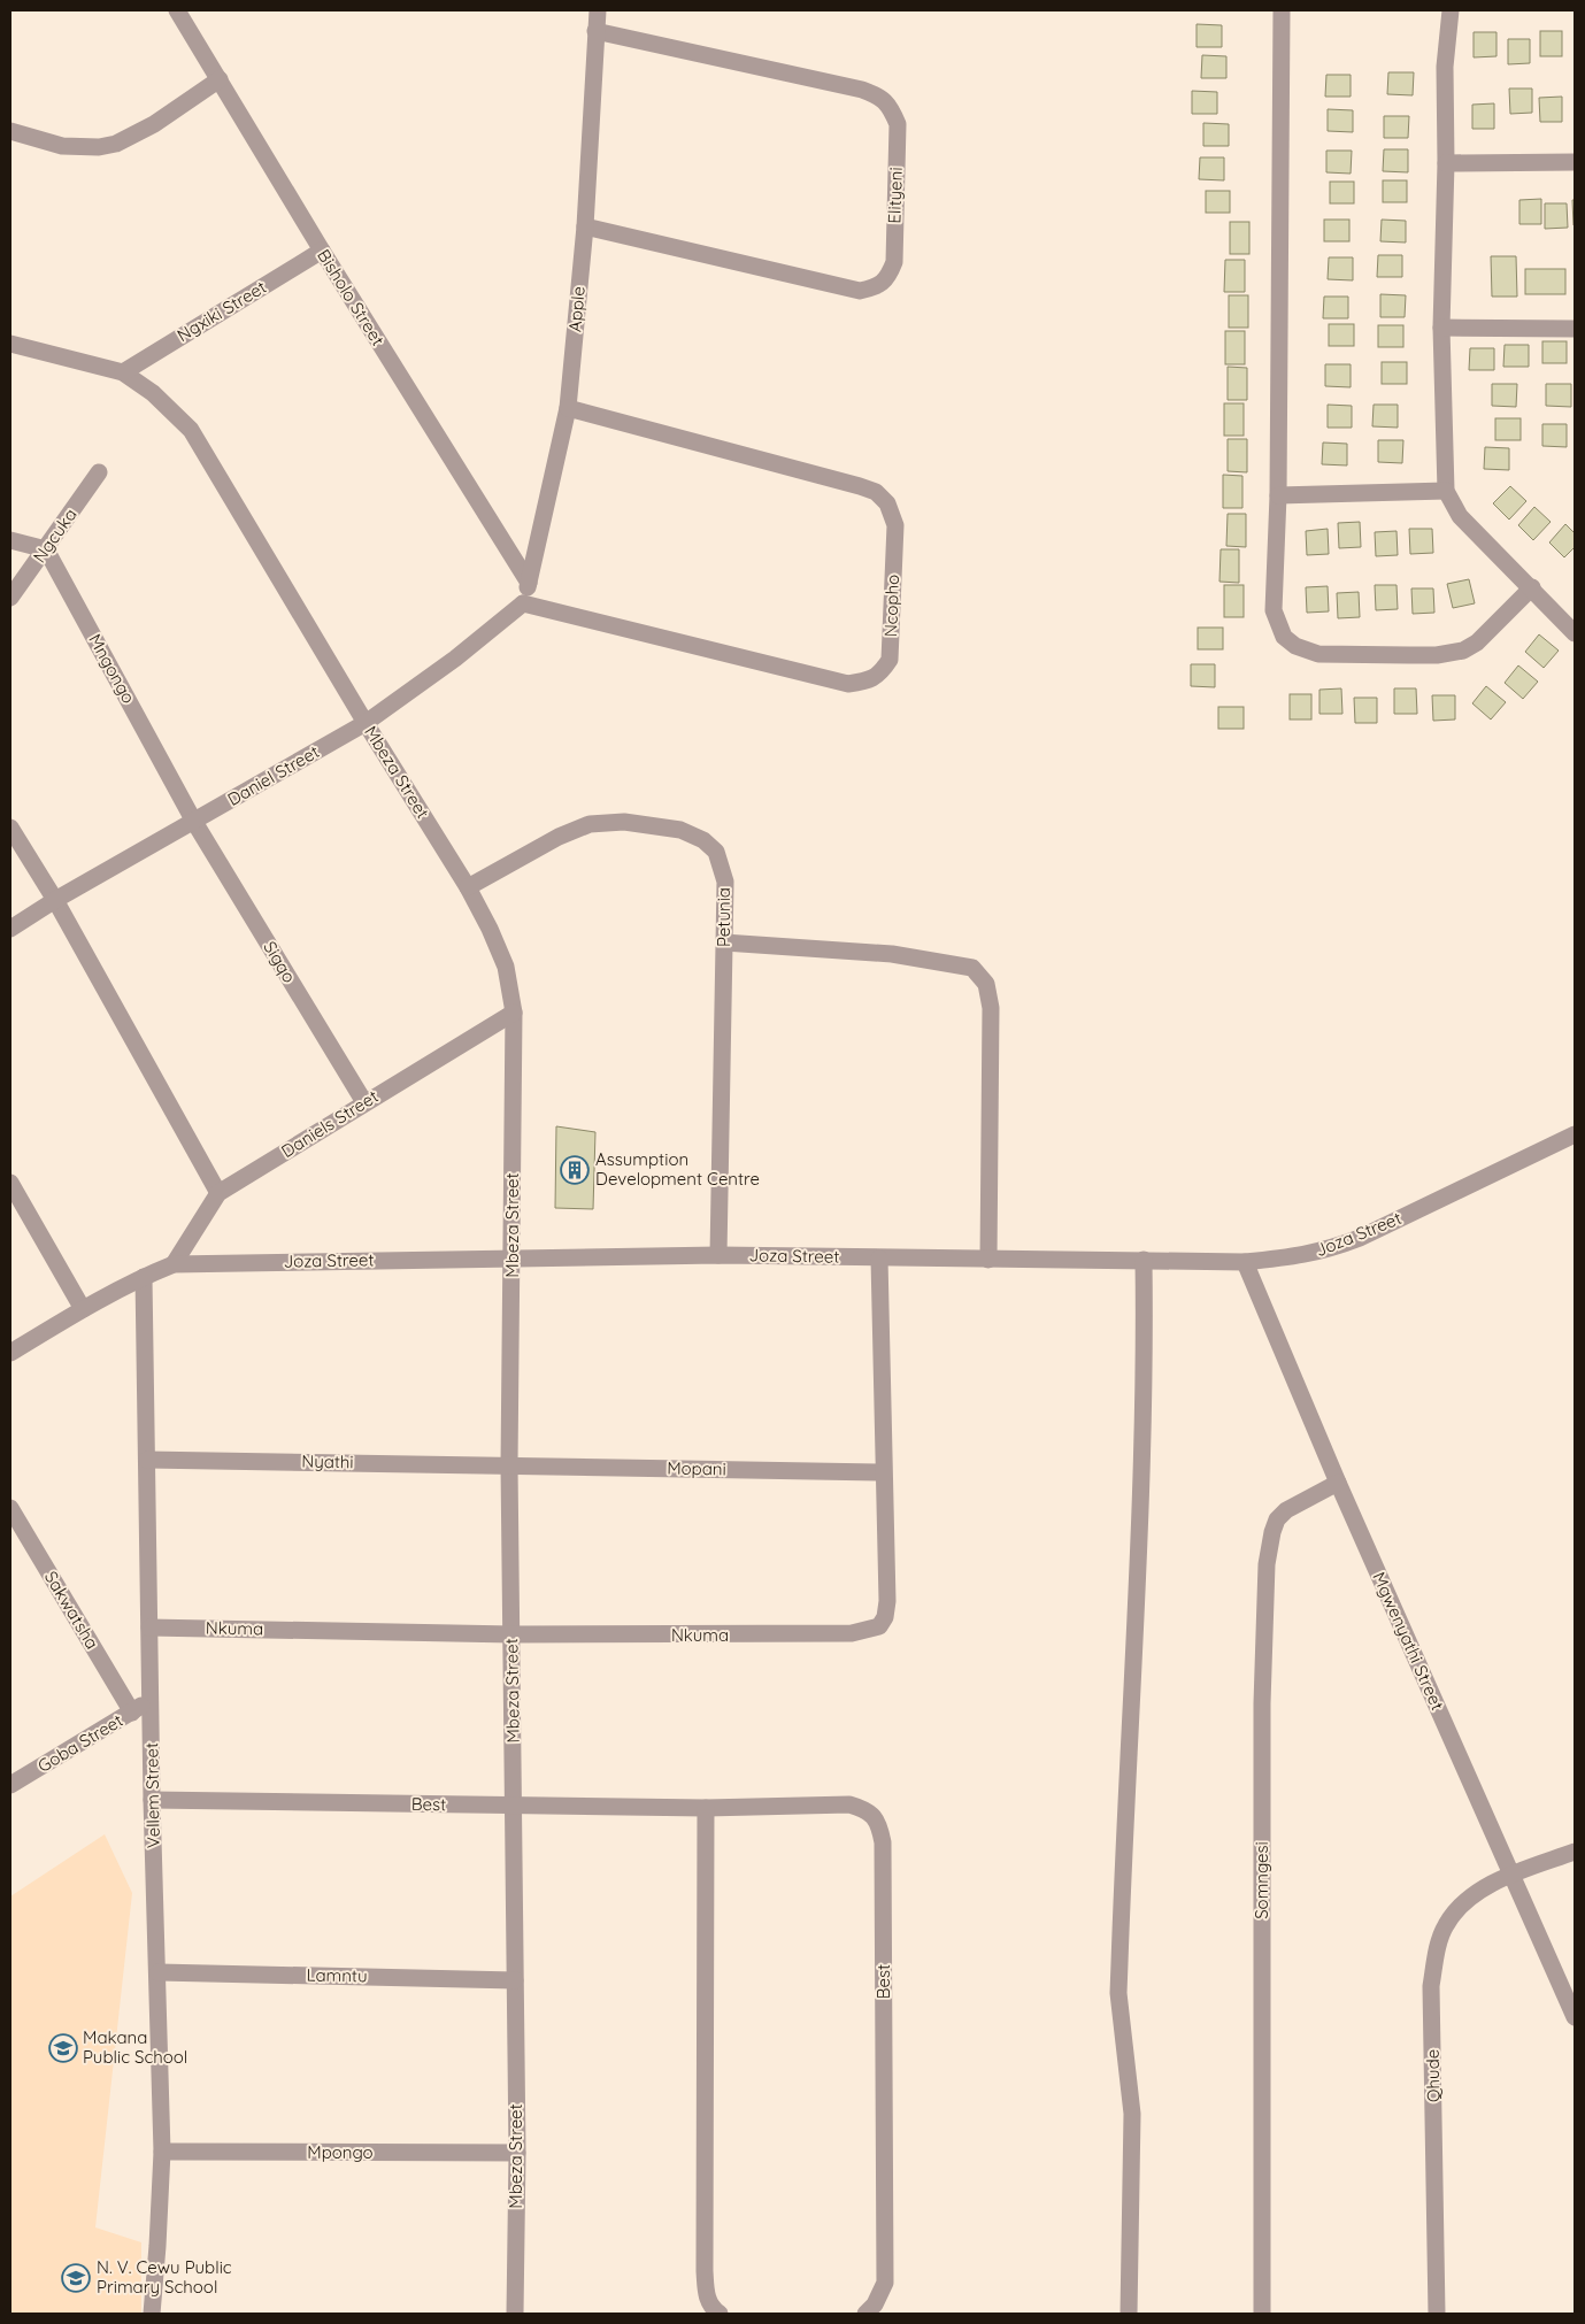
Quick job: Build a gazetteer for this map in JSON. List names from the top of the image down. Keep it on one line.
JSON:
{"streets":{"street":["Elityeni","Bisholo Street","Apple","Ngxiki Street","Ngcuka","Ncopho","Mngongo","Mbeza Street","Daniel Street","Petunia","Sigqo","Daniels Street","Joza Street","Nyathi","Mopani","Sakwatsha","Nkuma","Mgwenyathi Street","Goba Street","Vellem Street","Best","Somngesi","Lamntu","Qhude","Mpongo"]},"crossings":[["Elityeni","Apple"],["Bisholo Street","Apple"],["Bisholo Street","Ngxiki Street"],["Apple","Ncopho"],["Apple","Daniel Street"],["Ngxiki Street","Mbeza Street"],["Ngcuka","Mngongo"],["Ncopho","Daniel Street"],["Mngongo","Daniel Street"],["Mngongo","Sigqo"],["Mbeza Street","Daniel Street"],["Mbeza Street","Petunia"],["Mbeza Street","Daniels Street"],["Mbeza Street","Joza Street"],["Mbeza Street","Nyathi"],["Mbeza Street","Mopani"],["Mbeza Street","Nkuma"],["Mbeza Street","Best"],["Mbeza Street","Lamntu"],["Mbeza Street","Mpongo"],["Daniel Street","Sigqo"],["Petunia","Joza Street"],["Sigqo","Daniels Street"],["Daniels Street","Joza Street"],["Joza Street","Nkuma"],["Joza Street","Mgwenyathi Street"],["Joza Street","Vellem Street"],["Nyathi","Mopani"],["Nyathi","Vellem Street"],["Mopani","Nkuma"],["Sakwatsha","Goba Street"],["Nkuma","Vellem Street"],["Mgwenyathi Street","Somngesi"],["Mgwenyathi Street","Qhude"],["Goba Street","Vellem Street"],["Vellem Street","Best"],["Vellem Street","Lamntu"],["Vellem Street","Mpongo"]],"places":{"building":["Assumption Development Centre"],"school or university":["Makana Public School","N. V. Cewu Public Primary School"]}}
